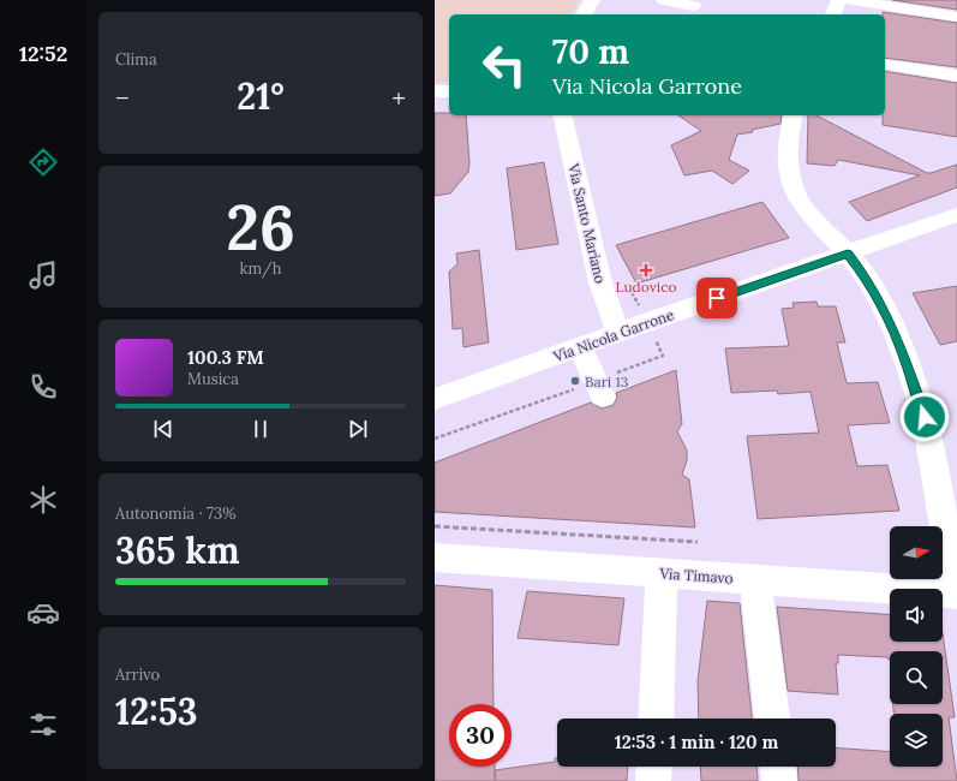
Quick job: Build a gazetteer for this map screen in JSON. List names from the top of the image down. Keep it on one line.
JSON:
{"streets":{"street":["Via Santo Mariano","Via Nicola Garrone","Via Timavo"]},"crossings":[["Via Santo Mariano","Via Nicola Garrone"]],"places":{"health":["Ludovico"],"other":["Bari 13"]},"north":"right","page":{"tabs":"12:52","tile":["Clima",["26","km/h"],["Autonomia · 73%","365 km"],["Arrivo","12:53"]],"turn":["70 m","Via Nicola Garrone"],"heat":["−","21°","+"],"song":["100.3 FM","Musica"],"limit":"30","trip":"12:53 · 1 min · 120 m"}}
